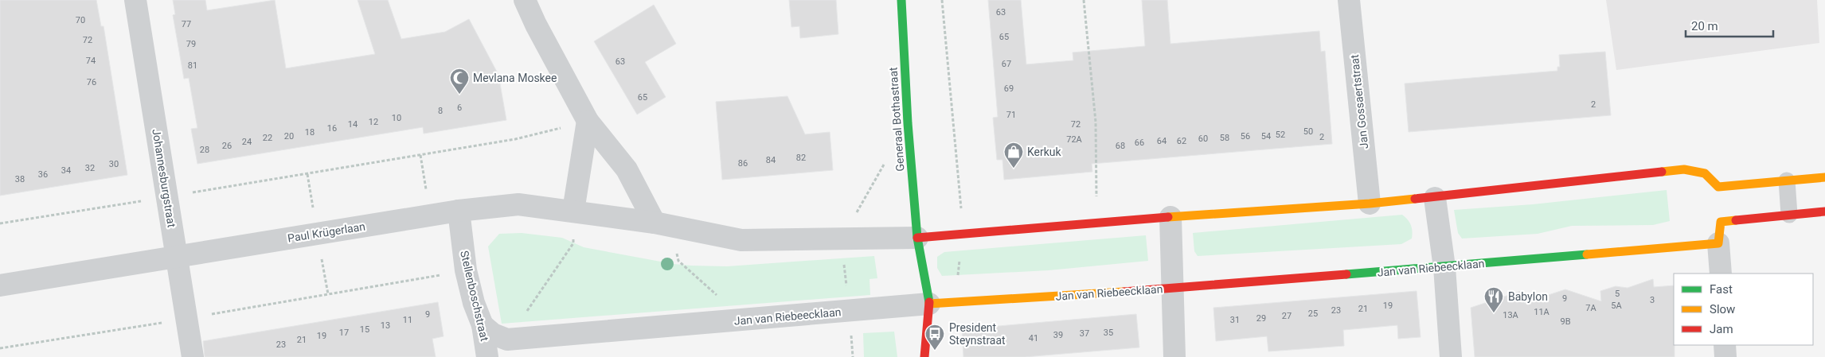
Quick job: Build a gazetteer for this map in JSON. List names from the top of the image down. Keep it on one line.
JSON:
{"streets":{"street":["Jan Gossaertstraat","Generaal Bothastraat","Johannesburgstraat","Paul Krügerlaan","Jan van Riebeecklaan","Stellenboschstraat"]},"crossings":[["Johannesburgstraat","Paul Krügerlaan"],["Paul Krügerlaan","Stellenboschstraat"],["Jan van Riebeecklaan","Stellenboschstraat"]],"places":{"mosque":["Mevlana Moskee"],"shop":["Kerkuk"],"restaurant":["Babylon"],"bus stop":["President Steynstraat"]},"house_numbers":["63","70","77","65","72","79","74","63","67","81","76","69","65","2","6","8","71","10","12","14","72","16","50","18","52","20","56","54","2","22","58","60","72A","64","62","24","66","26","68","28","82","84","86","30","32","34","36","38","5","9","3","19","5A","7A","21","23","11A","25","9","13A","27","29","11","31","9B","13","15","17","35","37","39","19","41","21","23"],"legend":["Fast","Slow","Jam"],"scale_bar":"20 m"}
